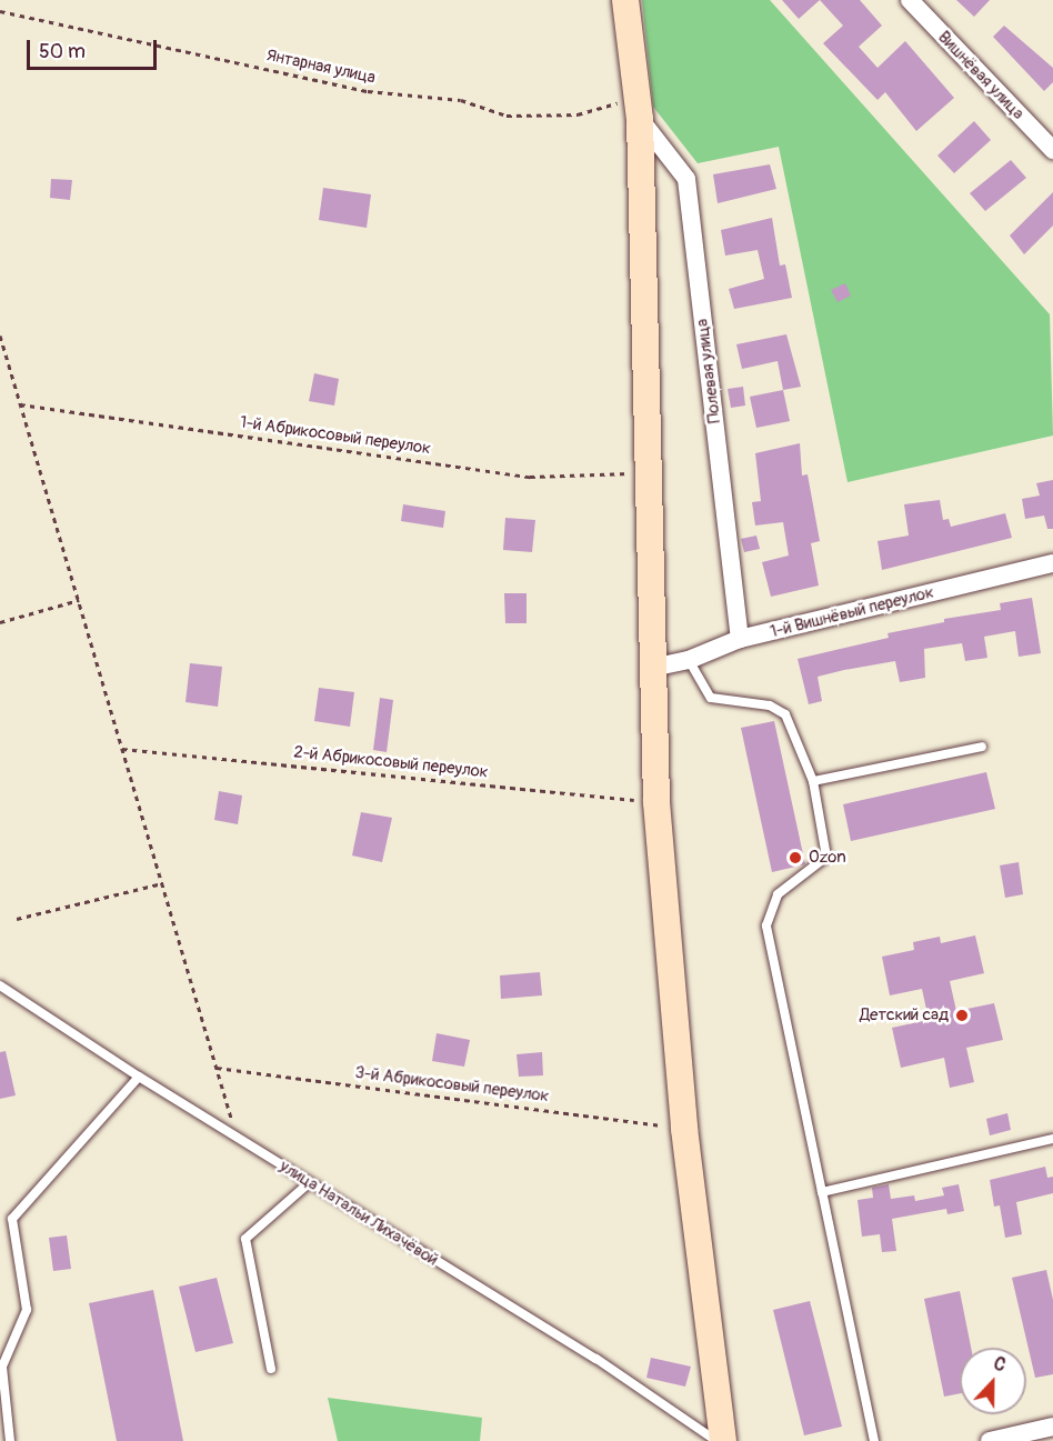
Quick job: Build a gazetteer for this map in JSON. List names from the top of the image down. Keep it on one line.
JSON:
{"streets":{"street":["Вишнёвая улица","Полевая улица","1-й Вишнёвый переулок"],"lane":["улица Натальи Лихачёвой"],"path":["Янтарная улица","1-й Абрикосовый переулок","2-й Абрикосовый переулок","3-й Абрикосовый переулок"]},"crossings":[["Янтарная улица","Полевая улица"],["Полевая улица","1-й Вишнёвый переулок"]],"places":["Ozon","Детский сад"],"scale_bar":"50 m","north":"top"}
